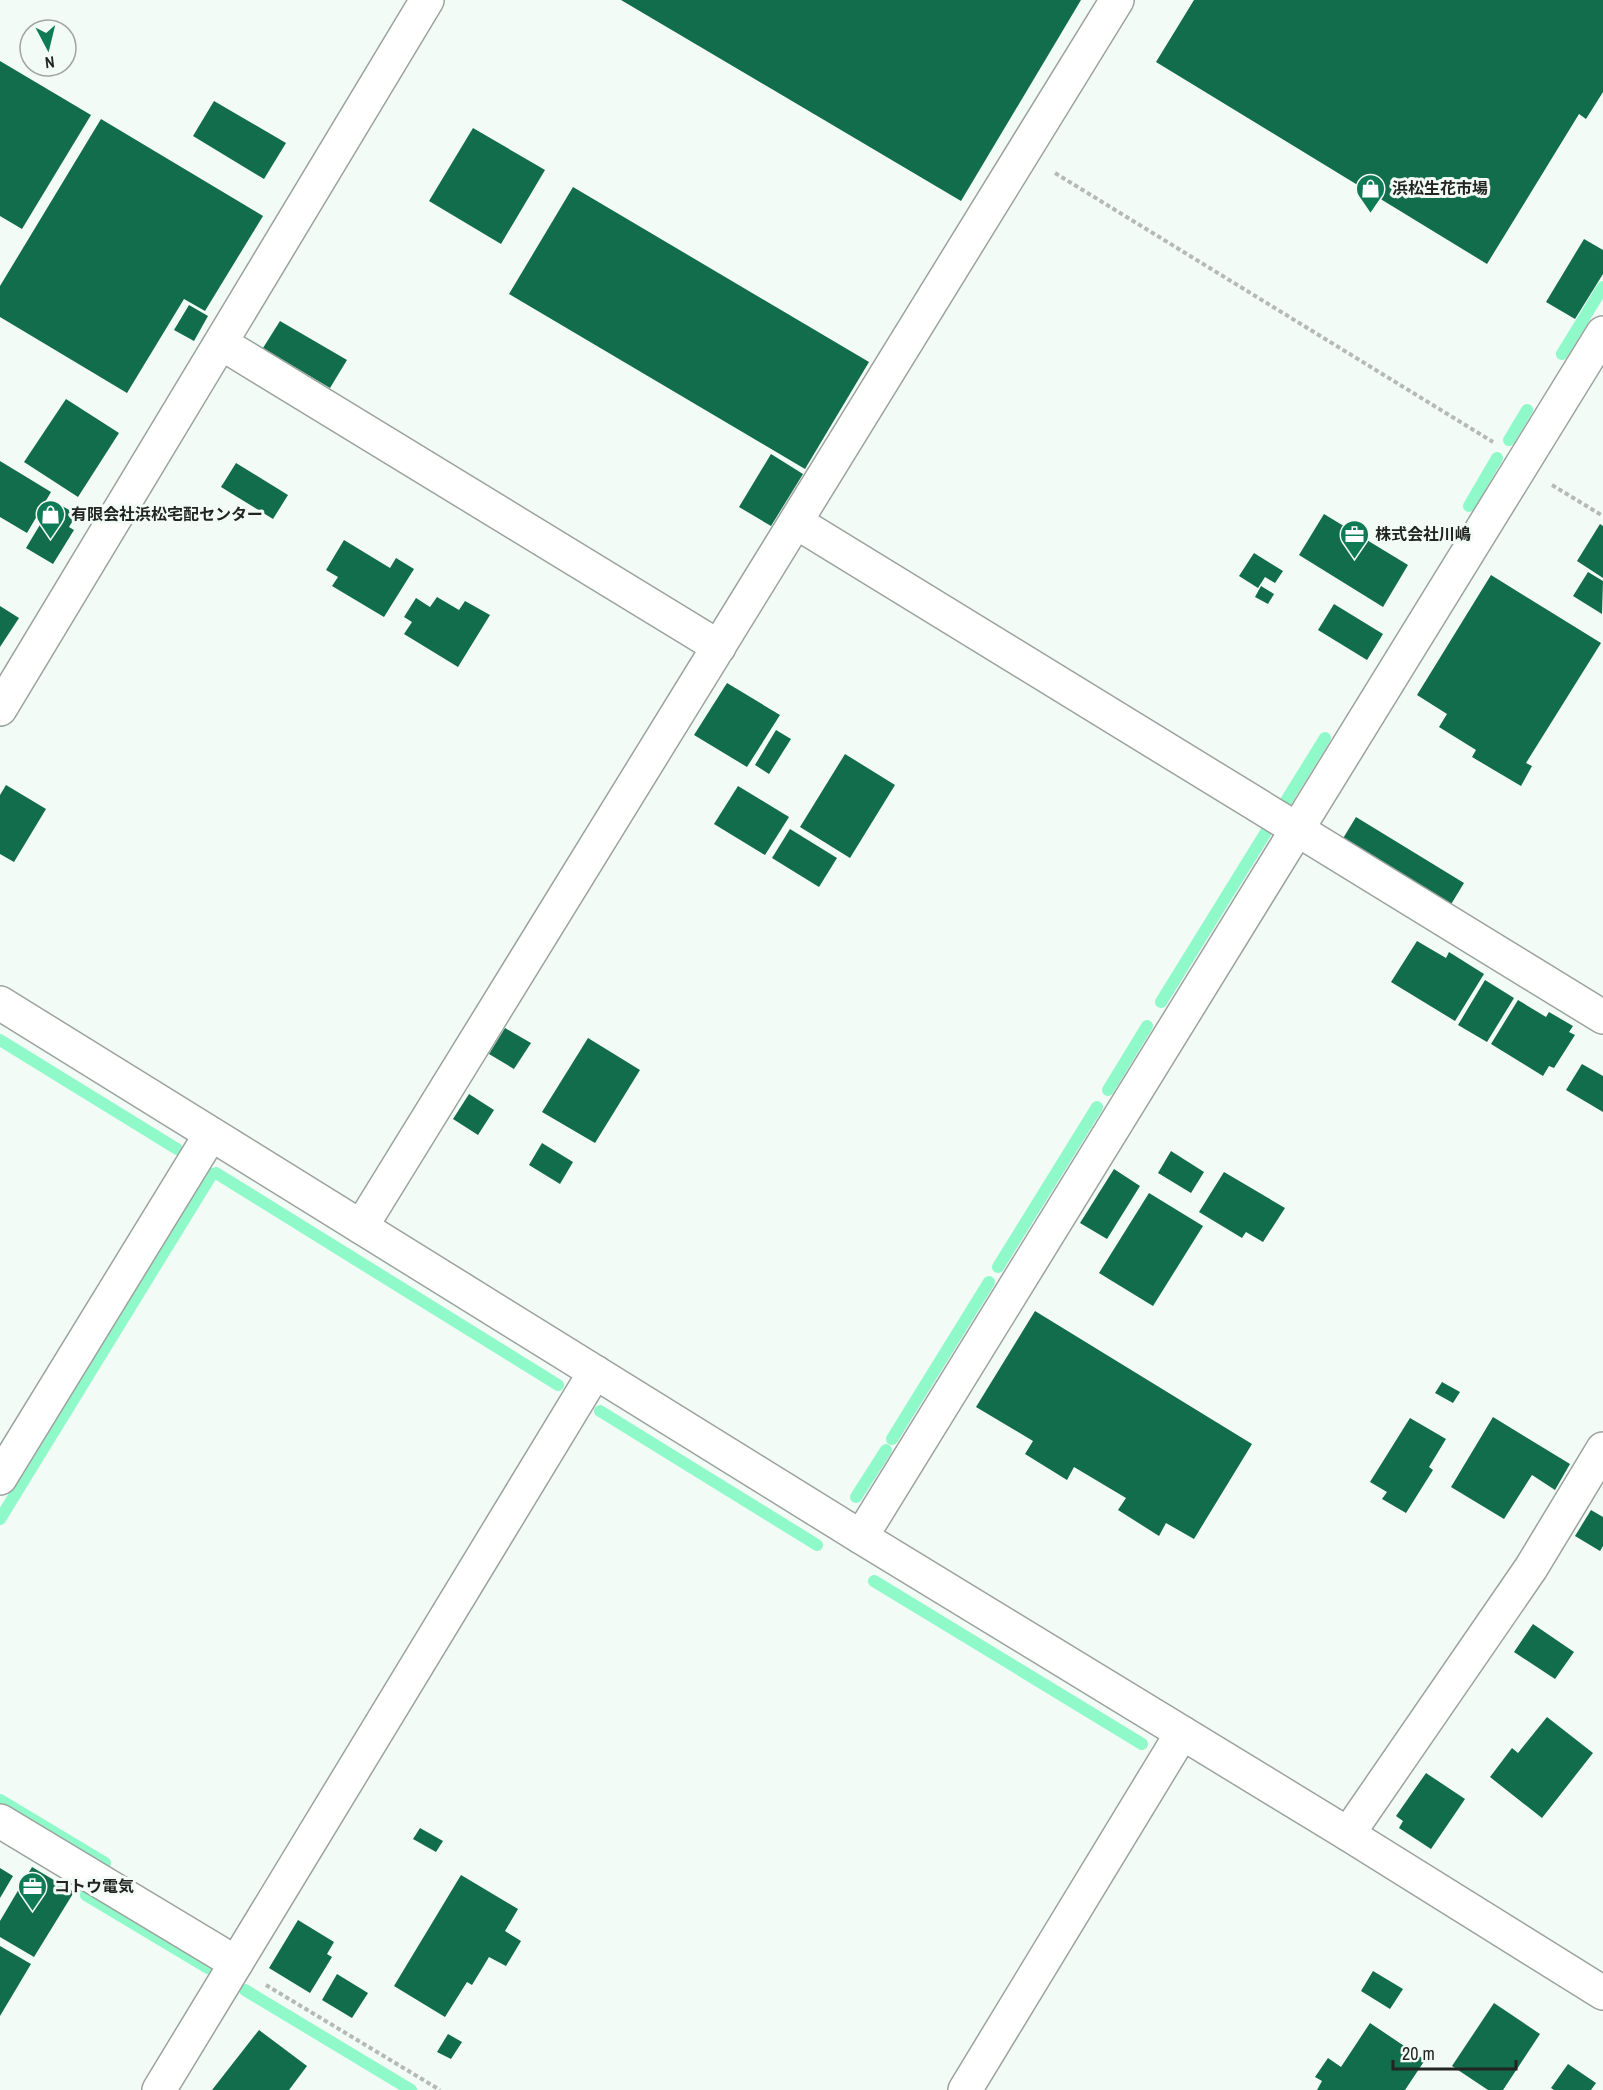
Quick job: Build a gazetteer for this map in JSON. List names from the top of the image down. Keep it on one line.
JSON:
{"places":{"shop":["浜松生花市場","有限会社浜松宅配センター"],"office":["株式会社川嶋","コトウ電気"]},"scale_bar":"20 m","north":"bottom"}
